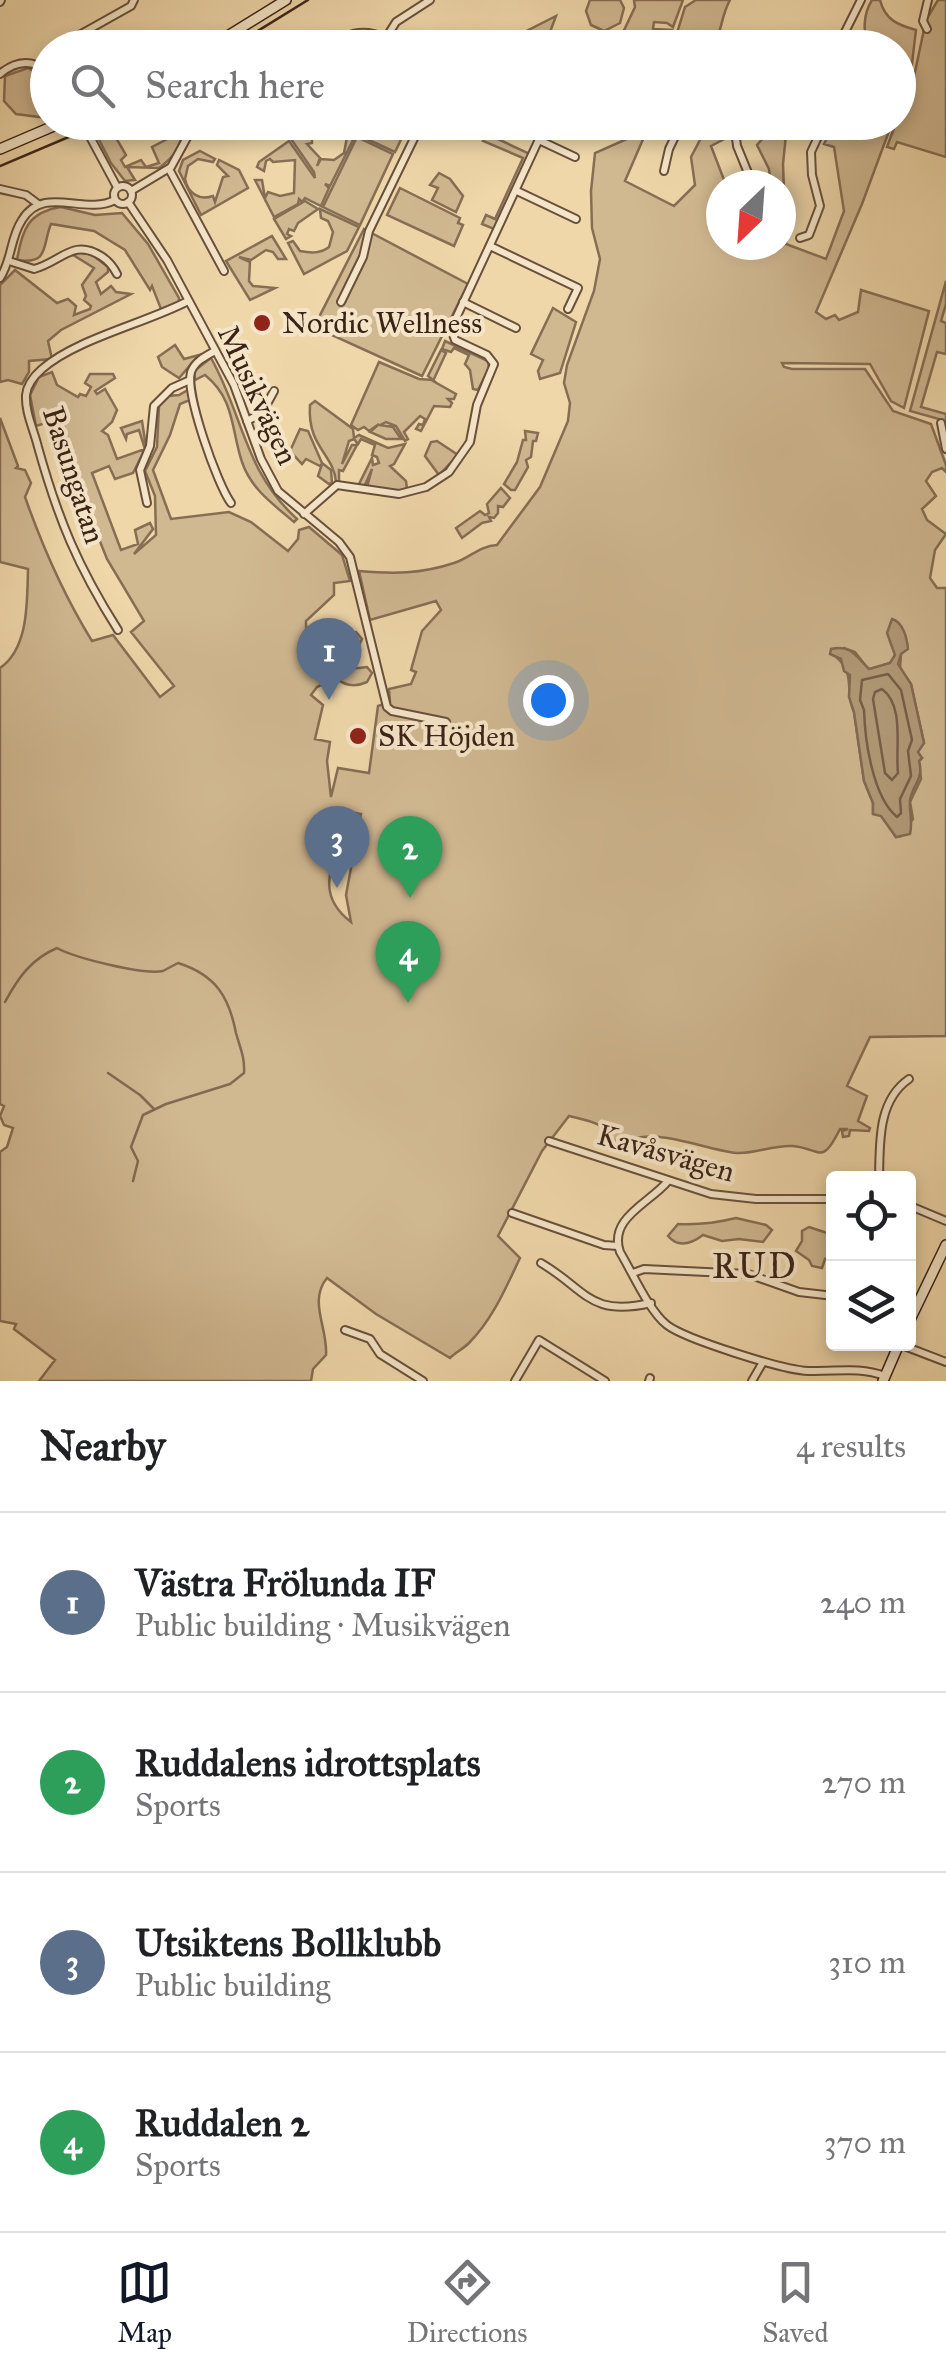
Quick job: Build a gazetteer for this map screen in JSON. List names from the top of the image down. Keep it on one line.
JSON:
{"streets":{"street":["Musikvägen","Basungatan","Kavåsvägen"]},"crossings":[["Musikvägen","Basungatan"]],"districts":["RUD"],"places":["Nordic Wellness","SK Höjden"],"north":"bottom left","page":{"search":"Search here","pins":["1","3","2","4"],"heading":["Nearby","4 results"],"list":[{"mark":"1","name":"Västra Frölunda IF","note":"Public building · Musikvägen","value":"240 m"},{"mark":"2","name":"Ruddalens idrottsplats","note":"Sports","value":"270 m"},{"mark":"3","name":"Utsiktens Bollklubb","note":"Public building","value":"310 m"},{"mark":"4","name":"Ruddalen 2","note":"Sports","value":"370 m"}],"nav":["Map","Directions","Saved"]}}
